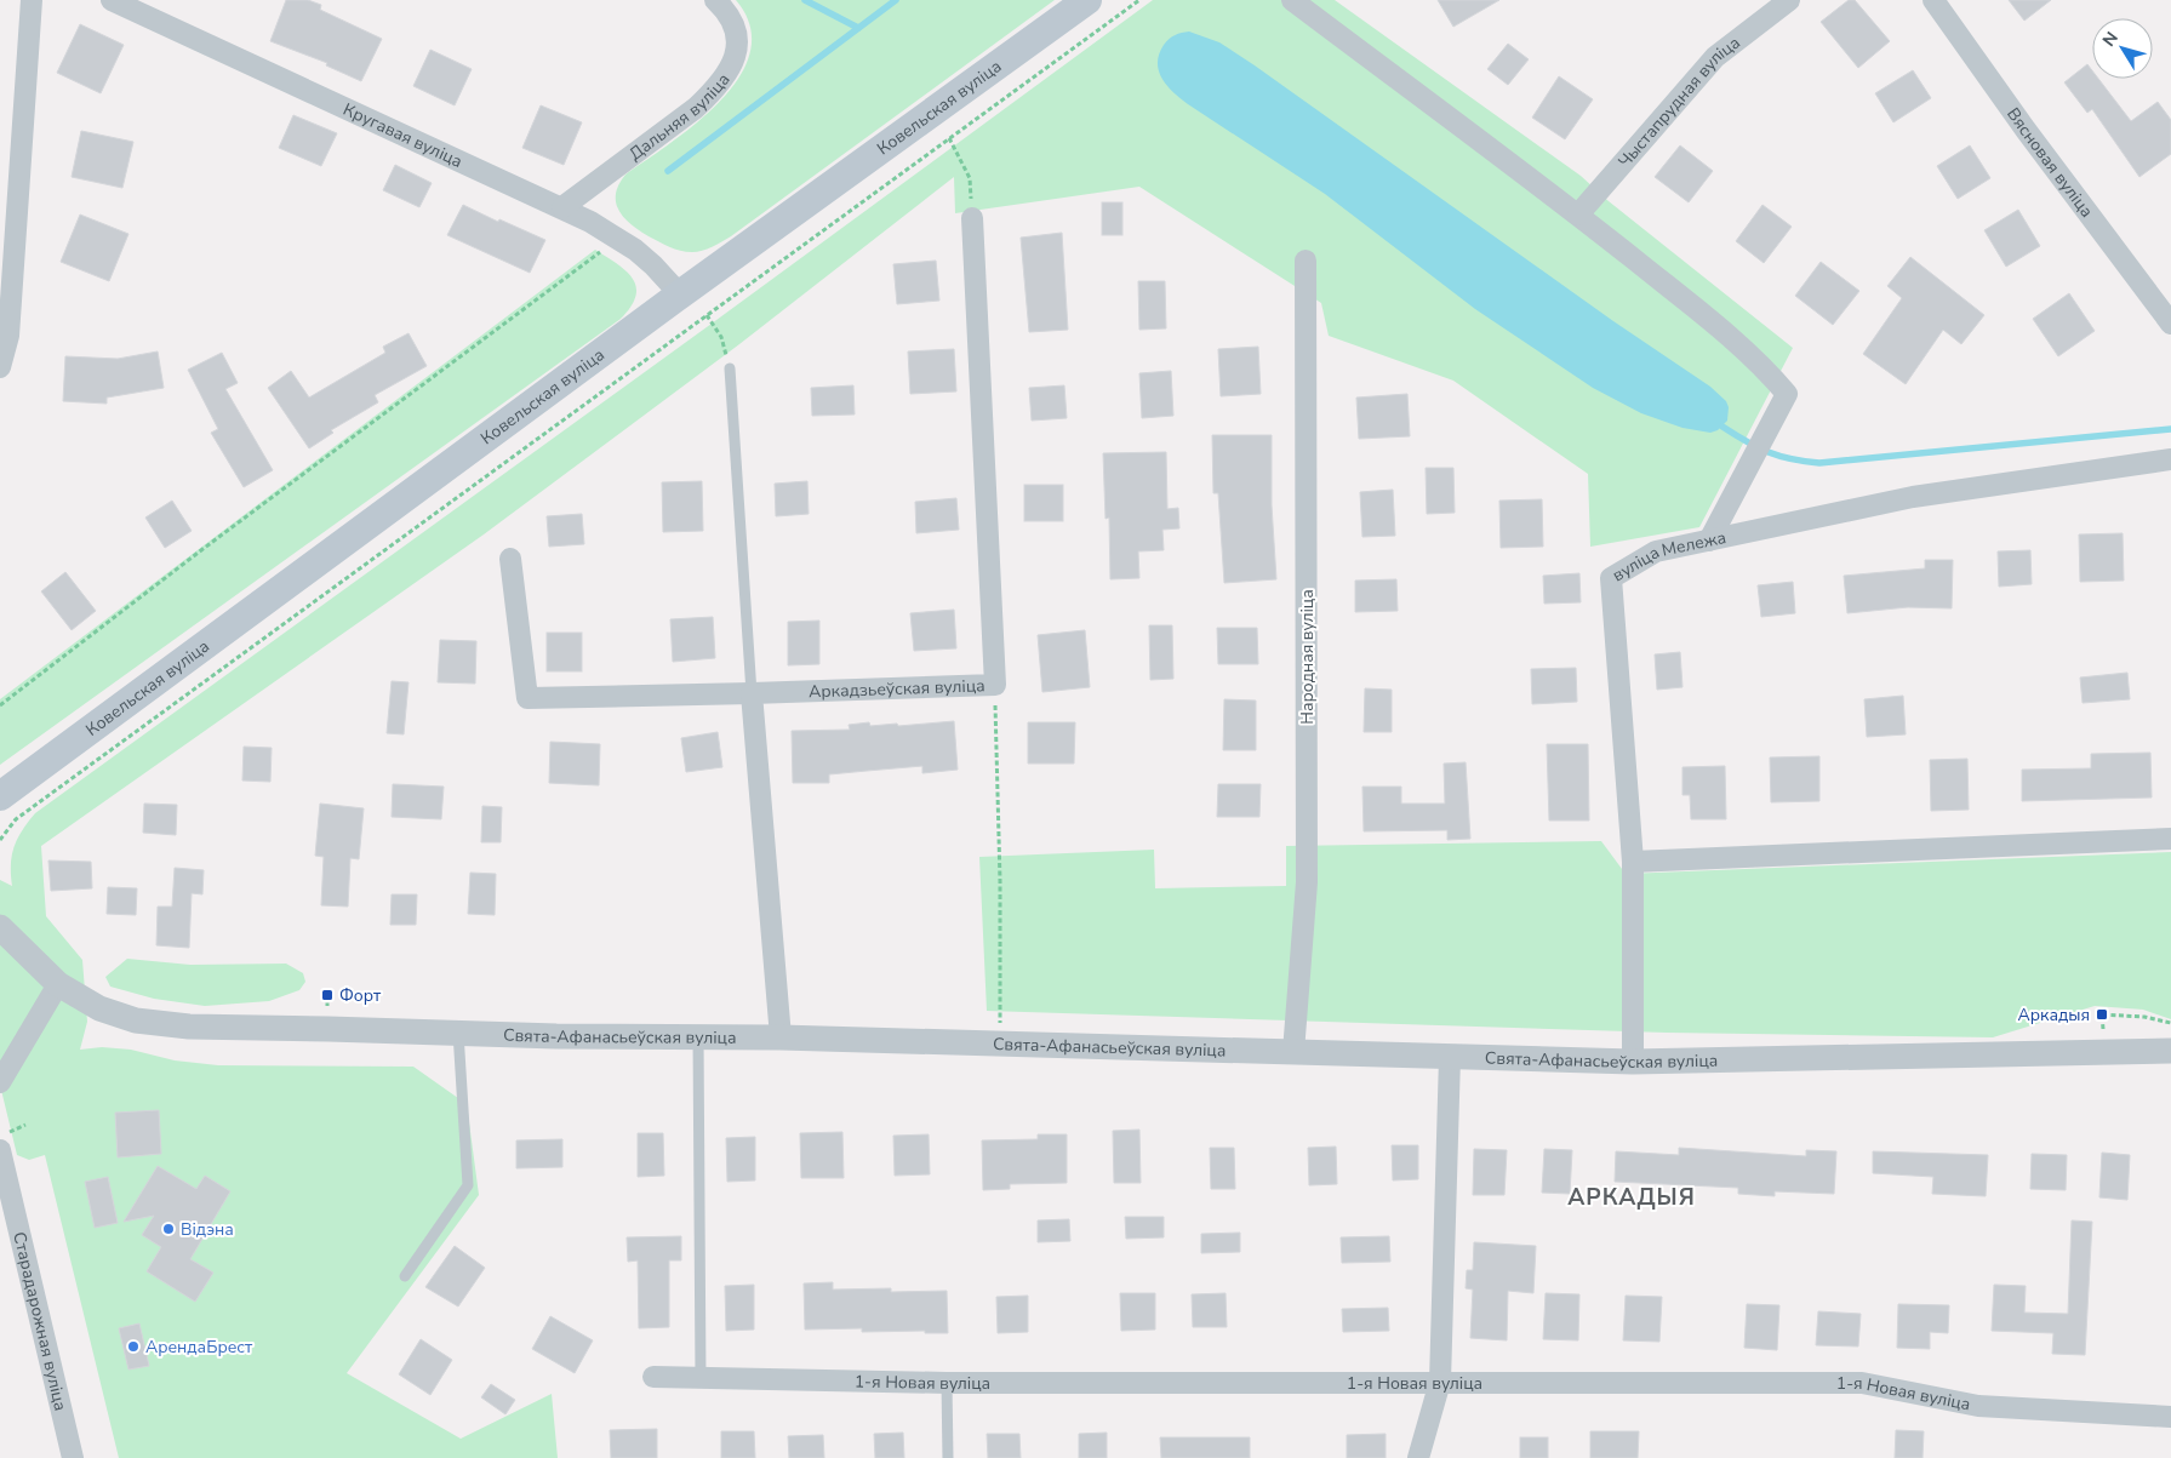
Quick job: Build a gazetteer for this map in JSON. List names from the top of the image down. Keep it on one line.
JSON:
{"streets":{"main road":["Ковельская вуліца"],"street":["Чыстапрудная вуліца","Дальняя вуліца","Кругавая вуліца","Вясновая вуліца","вуліца Мележа","Народная вуліца","Аркадзьеўская вуліца","Свята-Афанасьеўская вуліца","Старадарожная вуліца","1-я Новая вуліца"]},"crossings":[["Ковельская вуліца","Кругавая вуліца"],["Дальняя вуліца","Кругавая вуліца"],["вуліца Мележа","Свята-Афанасьеўская вуліца"],["Народная вуліца","Свята-Афанасьеўская вуліца"]],"districts":["АРКАДЫЯ"],"places":{"transit":["Форт","Аркадыя"],"other":["Відэна","АрендаБрест"]},"north":"top left"}
